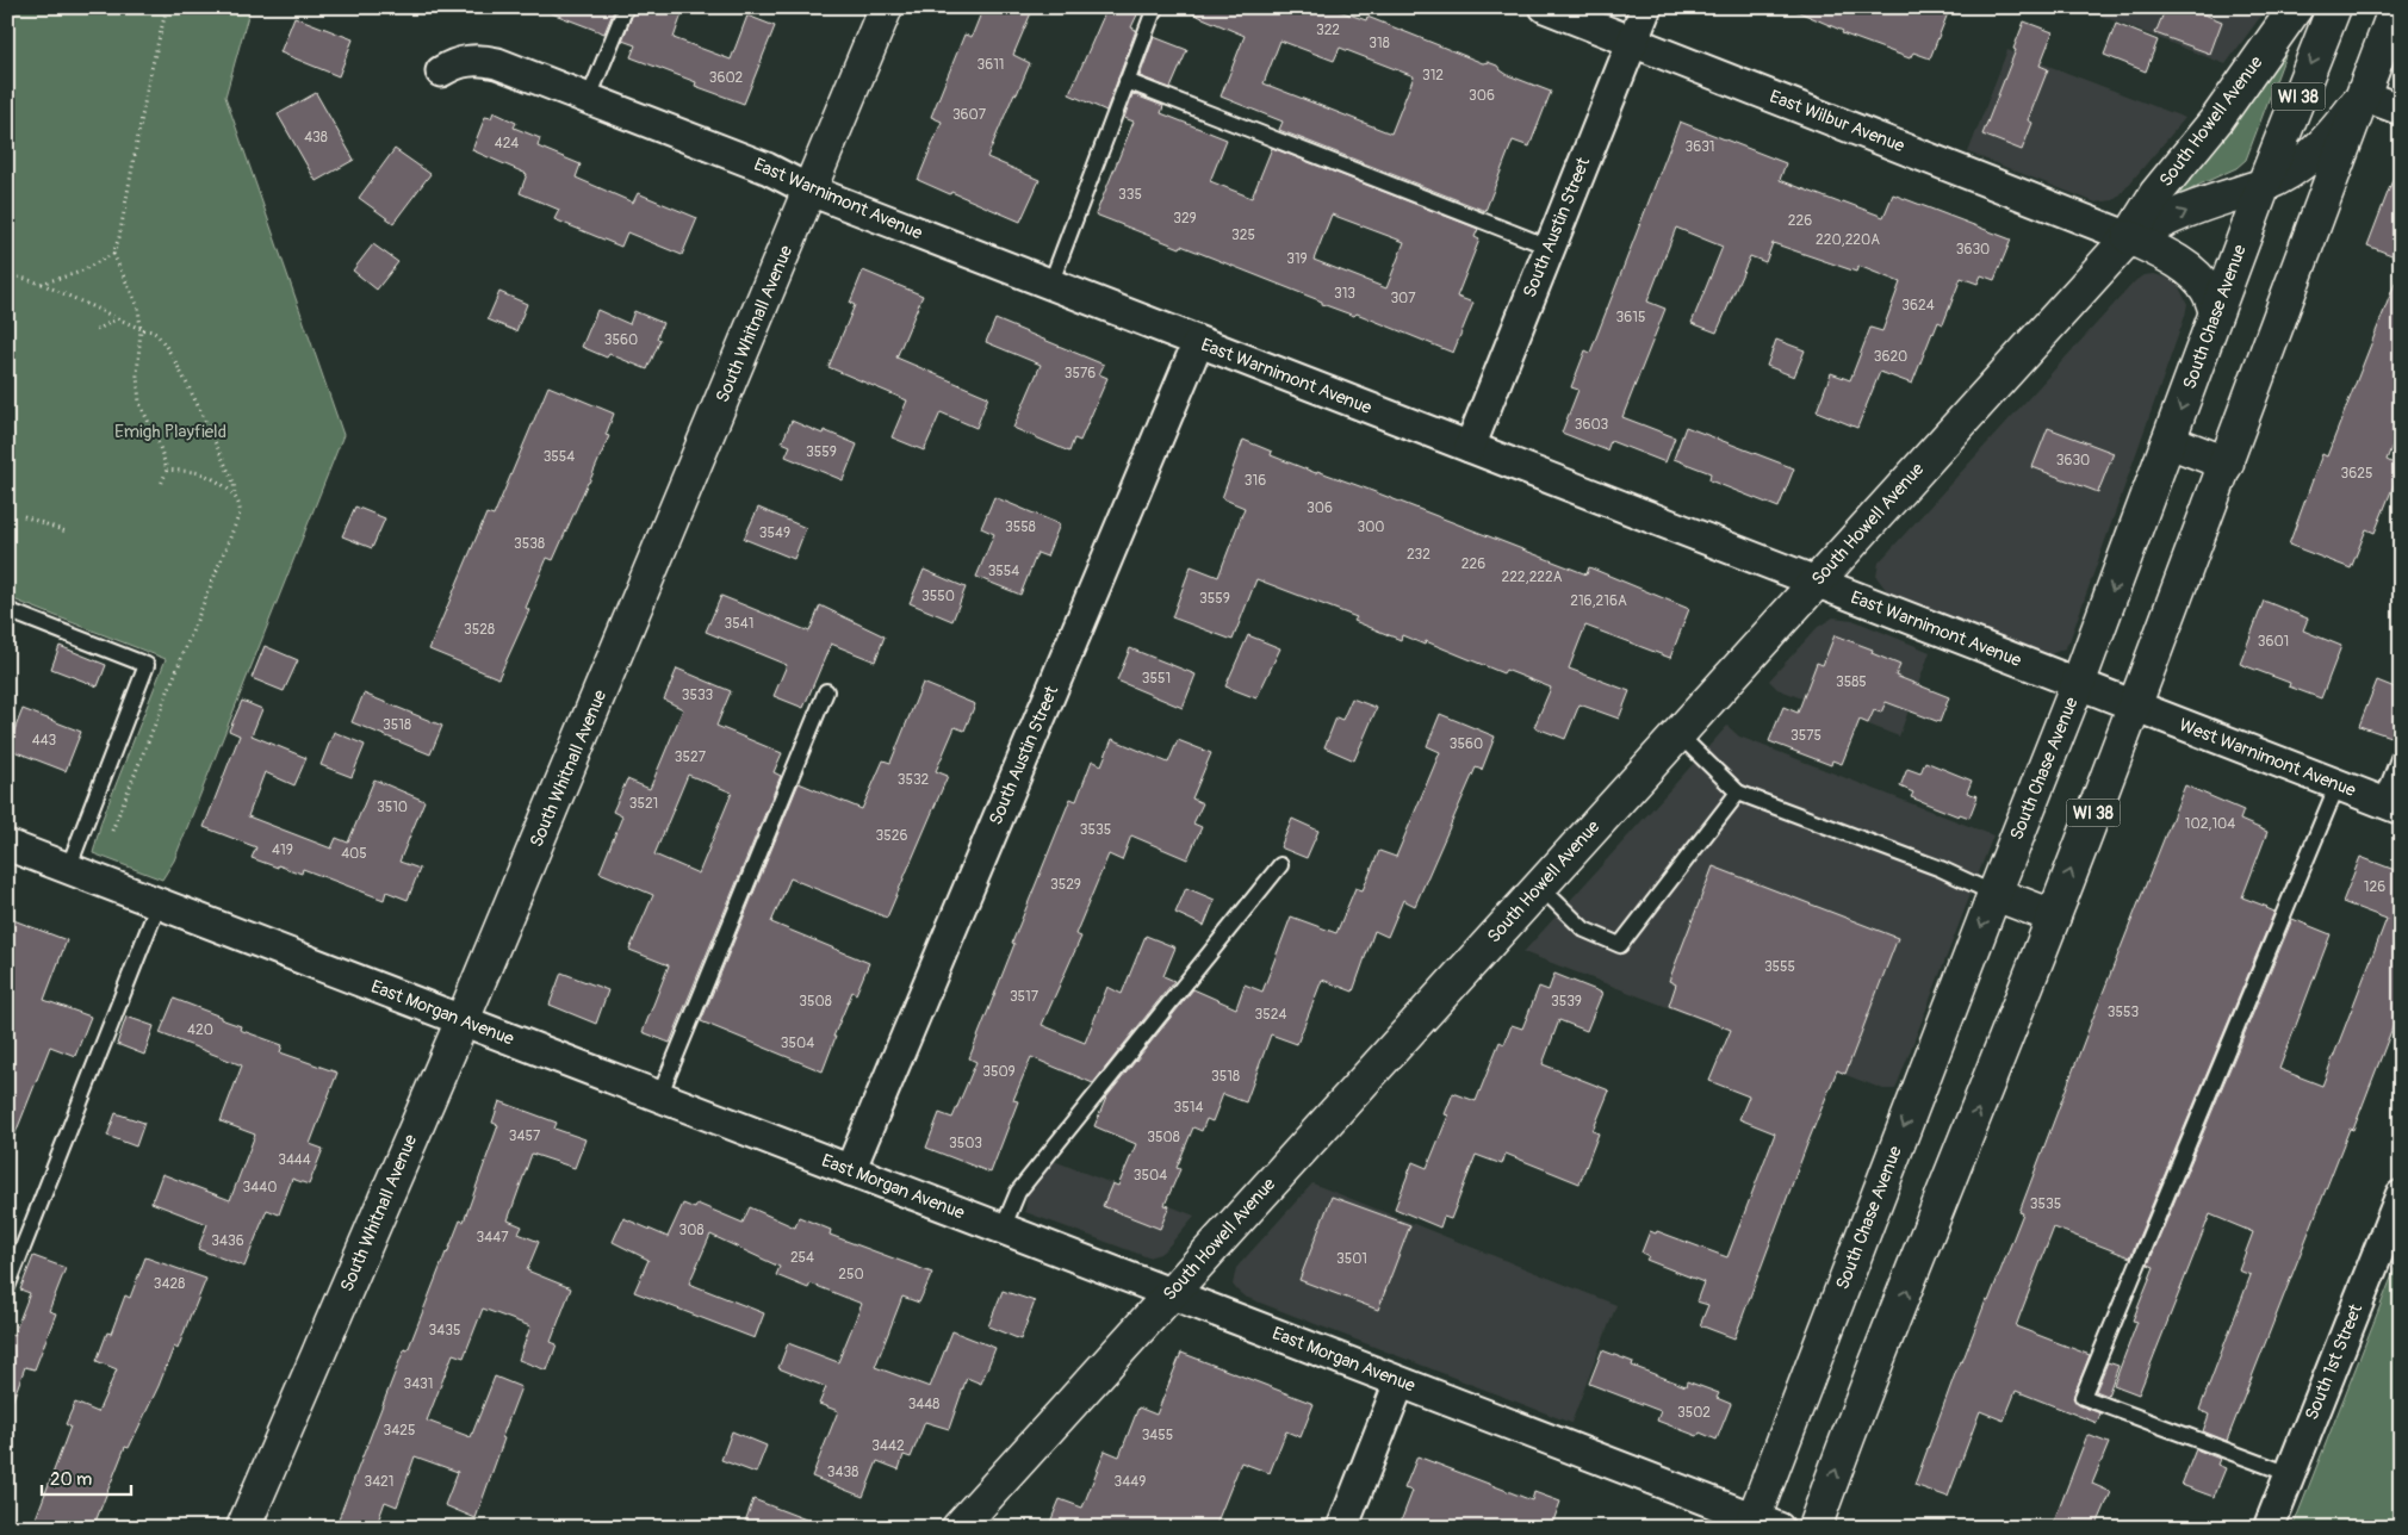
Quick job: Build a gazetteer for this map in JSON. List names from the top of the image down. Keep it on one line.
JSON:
{"streets":{"street":["WI 38","East Wilbur Avenue","South Howell Avenue","East Warnimont Avenue","South Austin Street","South Chase Avenue","South Whitnall Avenue","West Warnimont Avenue","East Morgan Avenue","South 1st Street"]},"crossings":[["WI 38","South Howell Avenue"],["WI 38","East Warnimont Avenue"],["WI 38","West Warnimont Avenue"],["East Wilbur Avenue","South Howell Avenue"],["East Wilbur Avenue","South Austin Street"],["South Howell Avenue","East Warnimont Avenue"],["South Howell Avenue","South Chase Avenue"],["South Howell Avenue","East Morgan Avenue"],["East Warnimont Avenue","South Austin Street"],["East Warnimont Avenue","South Chase Avenue"],["East Warnimont Avenue","South Whitnall Avenue"],["East Warnimont Avenue","West Warnimont Avenue"],["South Austin Street","East Morgan Avenue"],["South Chase Avenue","East Morgan Avenue"],["South Whitnall Avenue","East Morgan Avenue"]],"parks":["Emigh Playfield"],"house_numbers":["322","318","3611","312","3602","306","3607","438","424","3631","335","329","226","325","220,220A","3630","319","313","307","3624","3615","3560","3620","3576","3603","3559","3554","3630","3625","316","306","3558","300","3549","3538","232","226","3554","222,222A","3550","3559","216,216A","3541","3528","3601","3551","3585","3533","3518","3575","443","3560","3527","3532","3521","3510","102,104","3535","3526","419","405","3529","126","3555","3517","3508","3539","3553","3524","420","3504","3509","3518","3514","3457","3508","3503","3444","3504","3440","3535","308","3447","3436","254","3501","250","3428","3435","3431","3448","3502","3425","3455","3442","3438","3421","3449"],"scale_bar":"20 m"}
